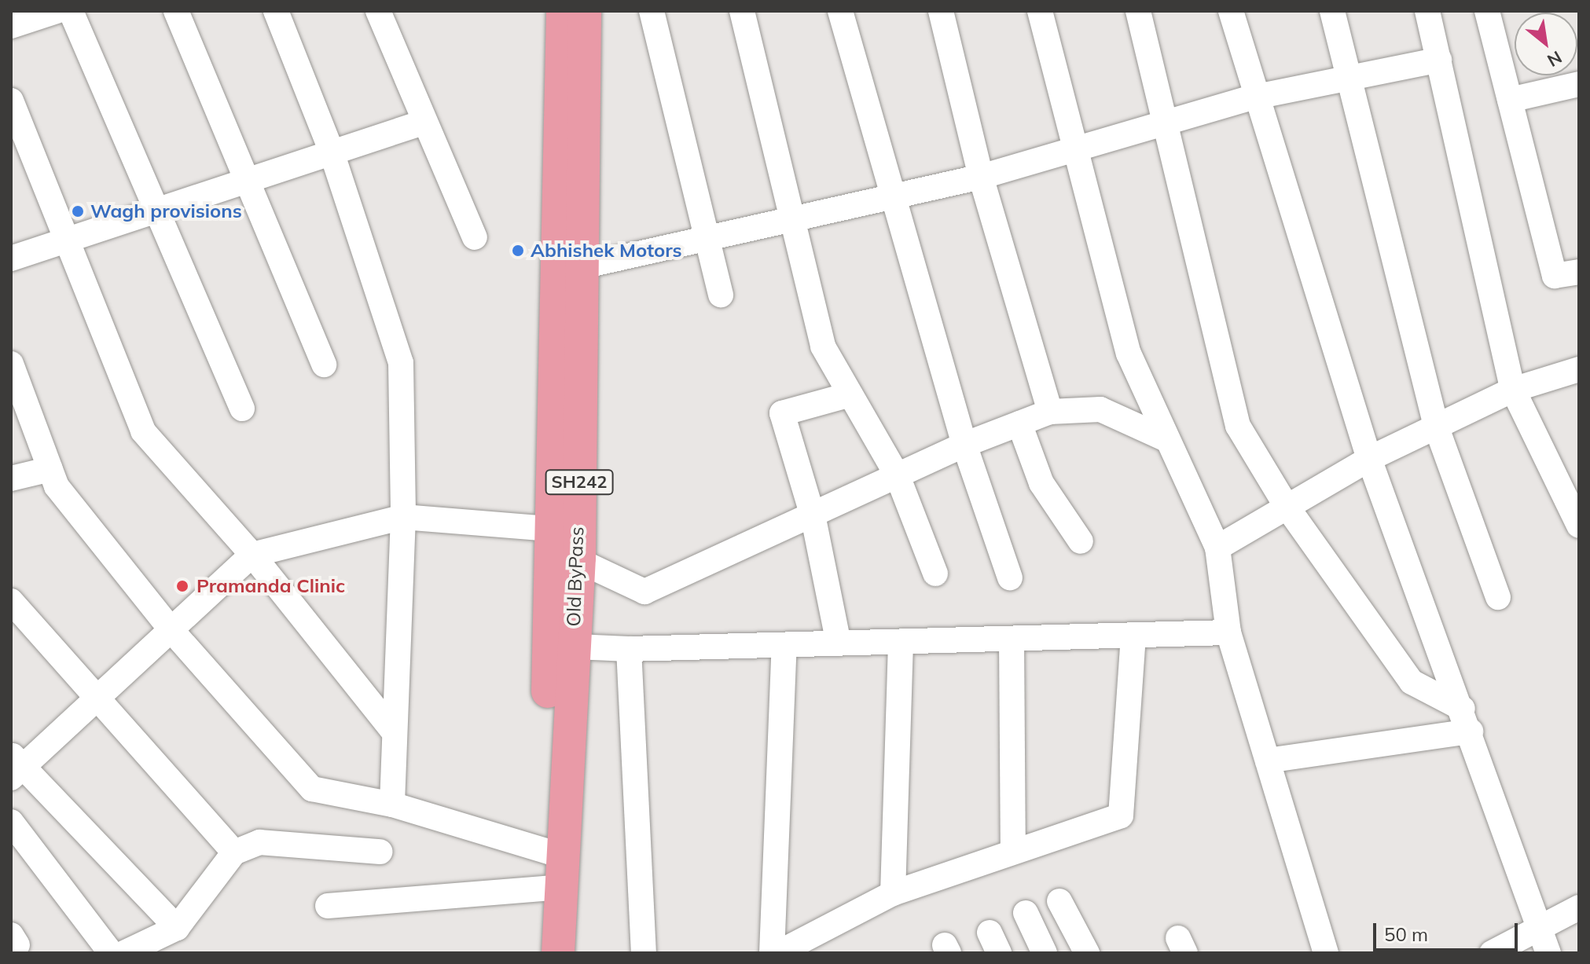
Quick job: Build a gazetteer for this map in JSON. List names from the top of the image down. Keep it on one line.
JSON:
{"streets":{"main road":["SH242","Old ByPass"]},"places":["Wagh provisions","Abhishek Motors","Pramanda Clinic"],"scale_bar":"50 m","north":"bottom right"}
